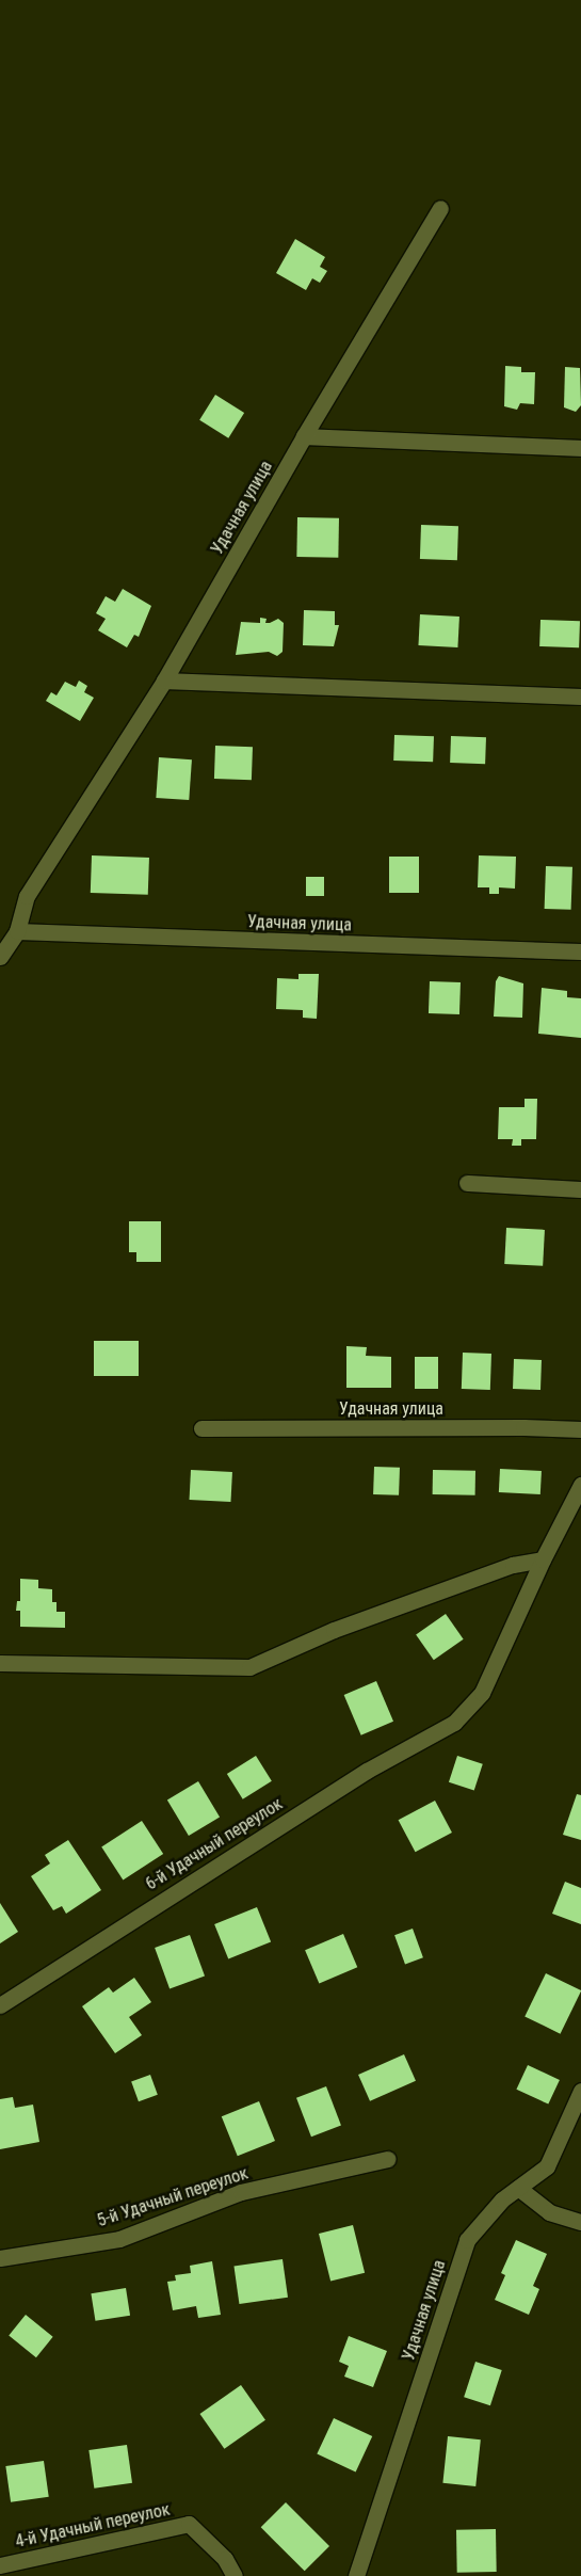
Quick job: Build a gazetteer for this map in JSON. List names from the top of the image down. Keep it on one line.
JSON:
{"streets":{"street":["Удачная улица","6-й Удачный переулок","5-й Удачный переулок","4-й Удачный переулок"]}}
